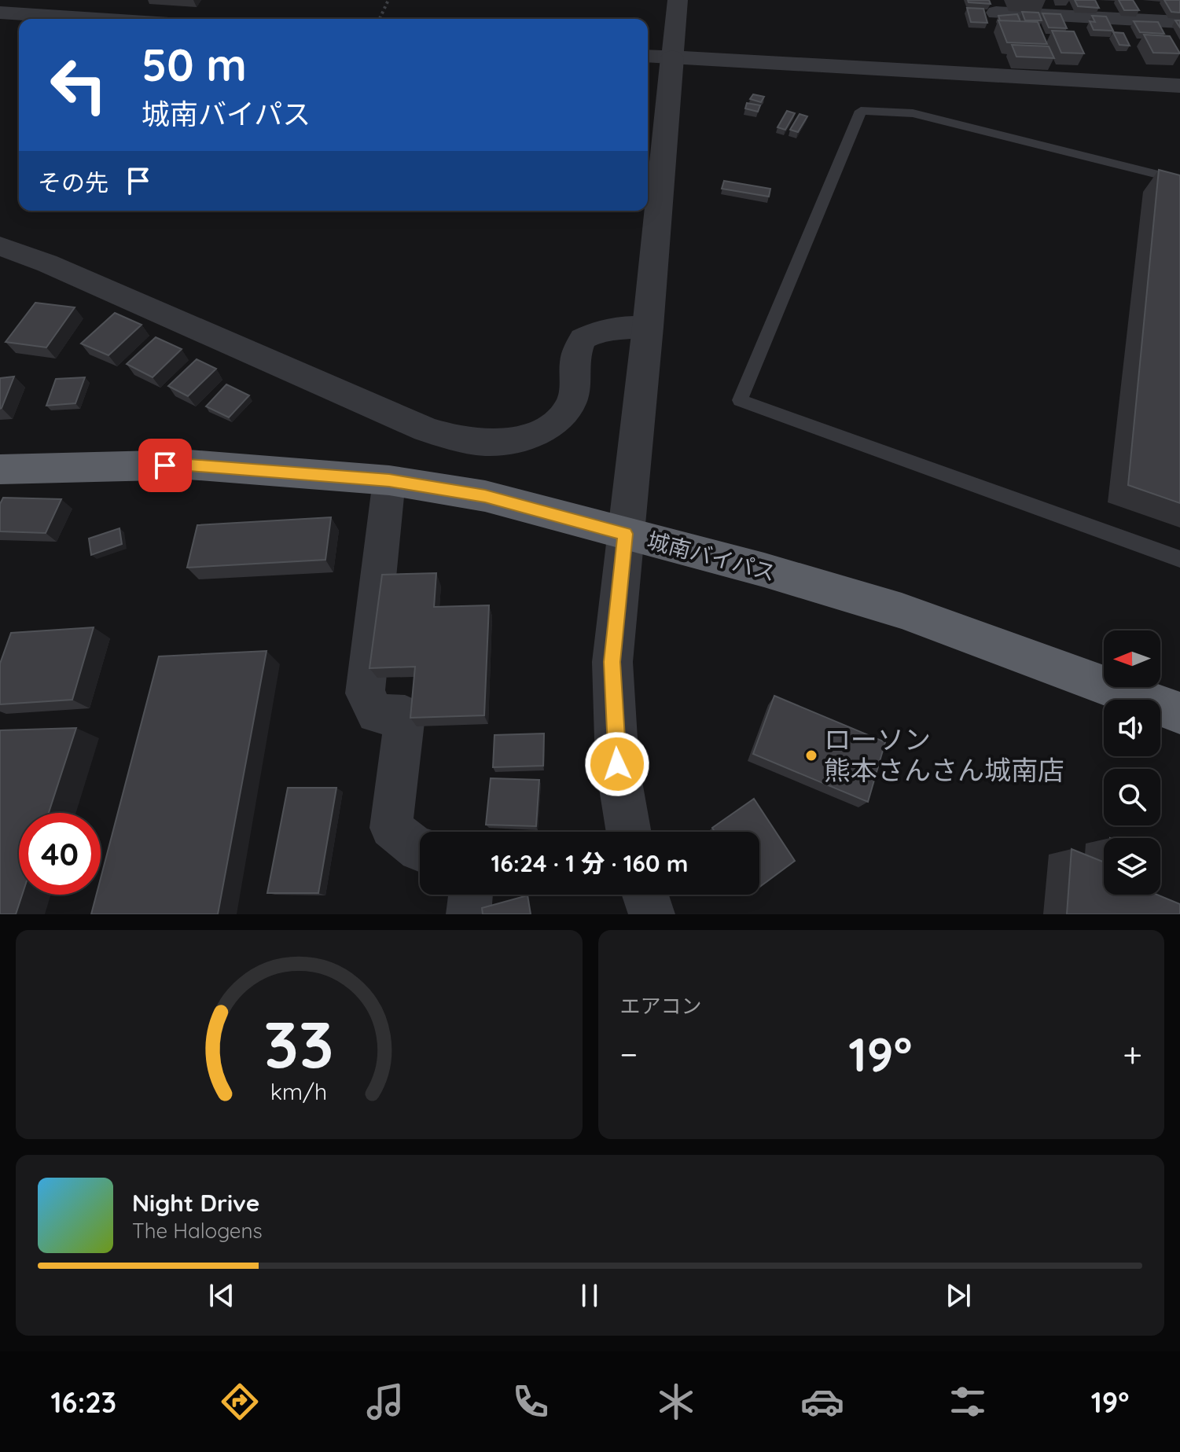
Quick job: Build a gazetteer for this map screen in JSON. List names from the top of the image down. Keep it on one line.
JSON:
{"streets":{"highway":["城南バイパス"]},"places":["ローソン 熊本さんさん城南店"],"north":"left","page":{"turn":["50 m","城南バイパス"],"then":"その先","limit":"40","trip":"16:24 · 1 分 · 160 m","tile":"エアコン","heat":["−","19°","+"],"song":["Night Drive","The Halogens"],"tabs":["16:23","19°"],"gauge":["33","km/h"]}}
